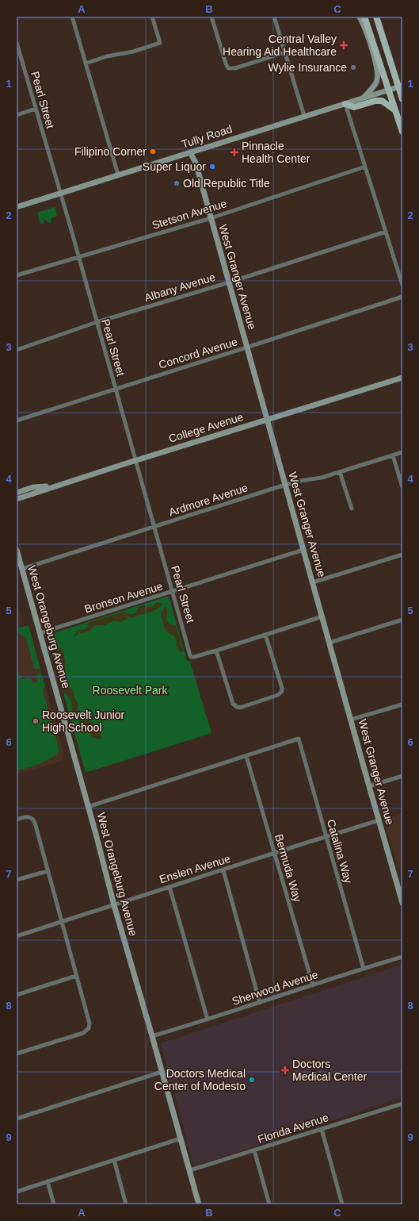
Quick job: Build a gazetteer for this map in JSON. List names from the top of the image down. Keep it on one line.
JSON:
{"streets":{"street":["Pearl Street","Tully Road","Stetson Avenue","West Granger Avenue","Albany Avenue","Concord Avenue","College Avenue","Ardmore Avenue","Bronson Avenue","West Orangeburg Avenue","Catalina Way","Bermuda Way","Enslen Avenue","Sherwood Avenue","Florida Avenue"]},"crossings":[["Pearl Street","Tully Road"],["Pearl Street","Stetson Avenue"],["Pearl Street","Albany Avenue"],["Pearl Street","Concord Avenue"],["Pearl Street","College Avenue"],["Pearl Street","Ardmore Avenue"],["Pearl Street","Bronson Avenue"],["Tully Road","West Granger Avenue"],["Stetson Avenue","West Granger Avenue"],["West Granger Avenue","Albany Avenue"],["West Granger Avenue","Concord Avenue"],["West Granger Avenue","College Avenue"],["West Granger Avenue","Ardmore Avenue"],["West Granger Avenue","Bronson Avenue"],["West Granger Avenue","Enslen Avenue"],["Ardmore Avenue","West Orangeburg Avenue"],["Bronson Avenue","West Orangeburg Avenue"],["West Orangeburg Avenue","Enslen Avenue"],["West Orangeburg Avenue","Sherwood Avenue"],["West Orangeburg Avenue","Florida Avenue"],["Catalina Way","Bermuda Way"],["Catalina Way","Enslen Avenue"],["Catalina Way","Sherwood Avenue"],["Bermuda Way","Enslen Avenue"],["Bermuda Way","Sherwood Avenue"]],"parks":["Roosevelt Park"],"places":{"health":["Central Valley Hearing Aid Healthcare","Pinnacle Health Center","Doctors Medical Center"],"other":["Wylie Insurance","Filipino Corner","Super Liquor","Old Republic Title","Roosevelt Junior High School","Doctors Medical Center of Modesto"]},"grid":{"columns":["A","B","C"],"rows":["1","2","3","4","5","6","7","8","9"]}}
